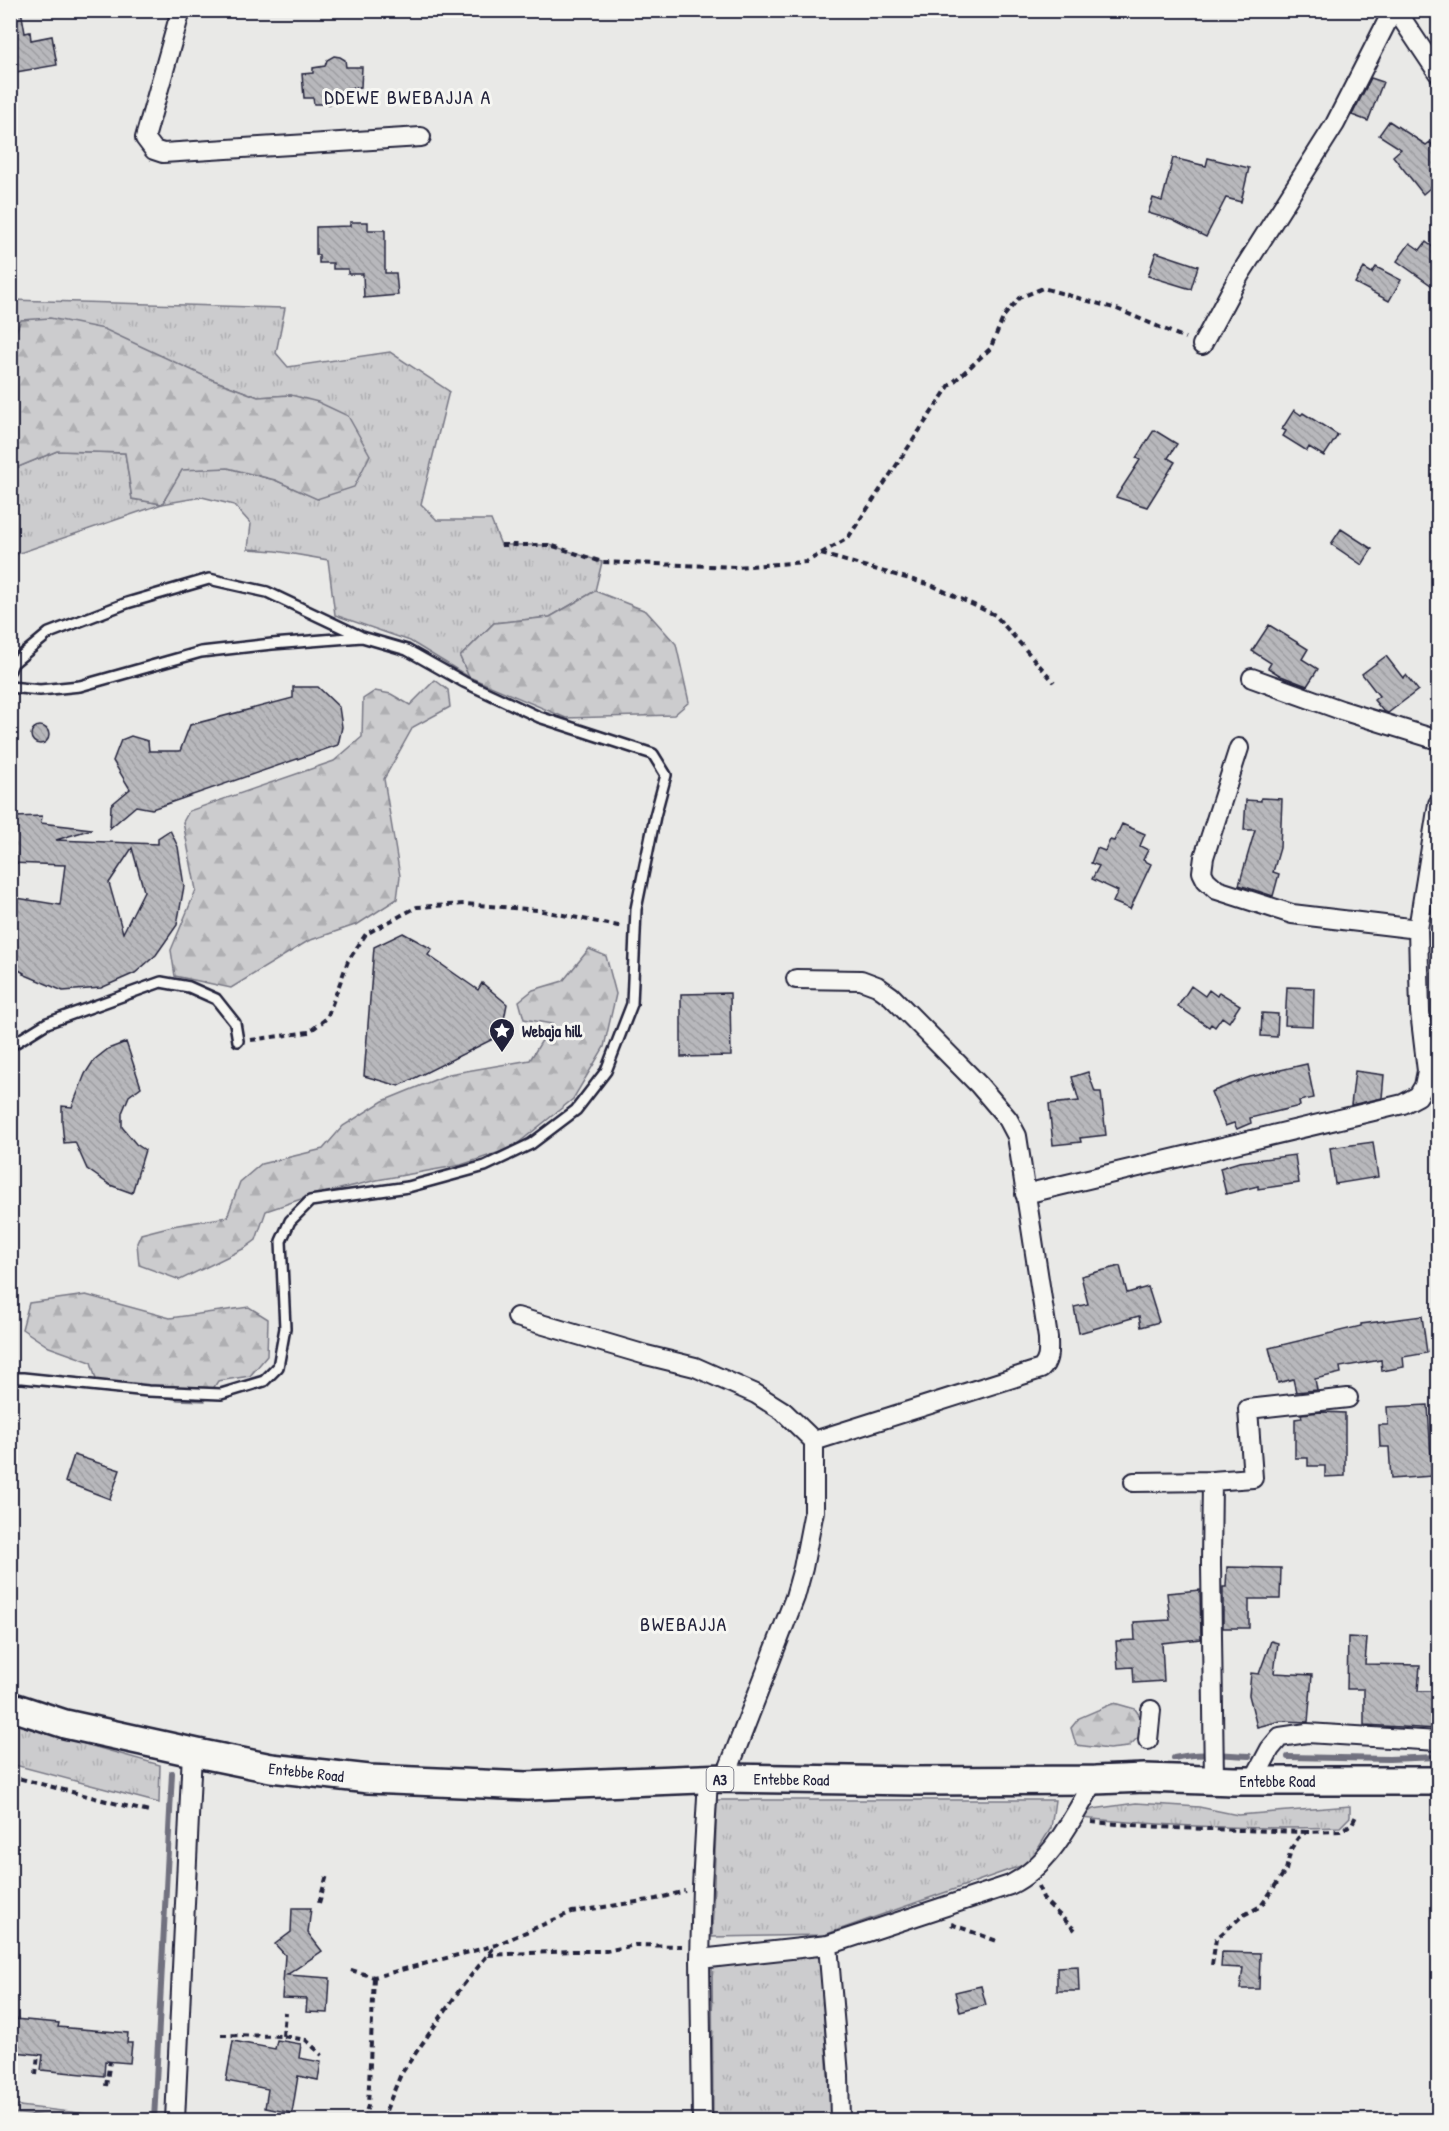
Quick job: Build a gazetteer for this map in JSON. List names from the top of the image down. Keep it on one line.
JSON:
{"streets":{"main road":["Entebbe Road","A3"]},"districts":["DDEWE BWEBAJJA A","BWEBAJJA"],"places":{"place":["Webaja hill"]}}
